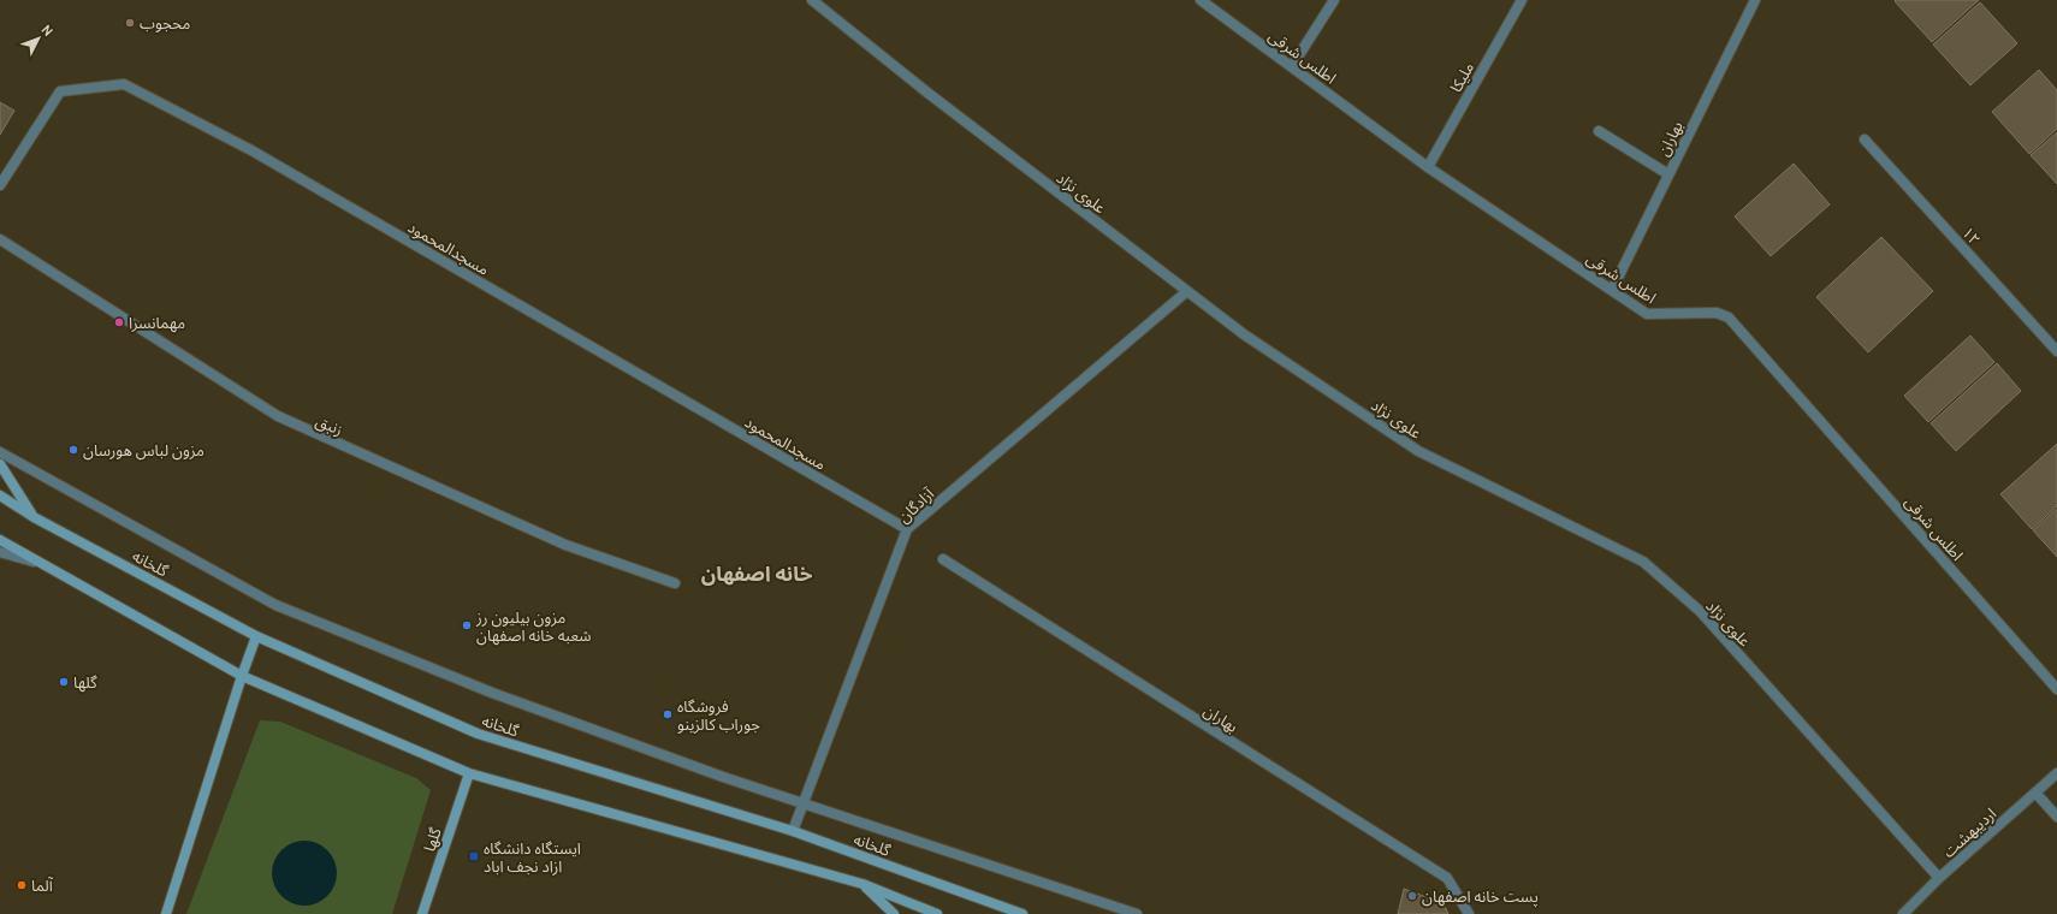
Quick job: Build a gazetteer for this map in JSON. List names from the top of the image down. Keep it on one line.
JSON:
{"streets":{"main road":["گلخانه","گلها"],"street":["اطلس شرقی","ملیکا","بهاران","علوی نژاد","۱۲","مسجدالمحمود","زنبق","آزادگان","اردیبهشت"]},"crossings":[["اطلس شرقی","ملیکا"],["اطلس شرقی","بهاران"],["علوی نژاد","آزادگان"],["علوی نژاد","اردیبهشت"],["مسجدالمحمود","آزادگان"],["آزادگان","گلخانه"]],"districts":["خانه اصفهان"],"places":{"other":["محجوب","مهمانسرا","مزون لباس هورسان","مزون بیلیون رز شعبه خانه اصفهان","گلها","فروشگاه جوراب کالزینو","آلما","پست خانه اصفهان"],"transit":["ایستگاه دانشگاه ازاد نجف اباد"]},"north":"top right"}
